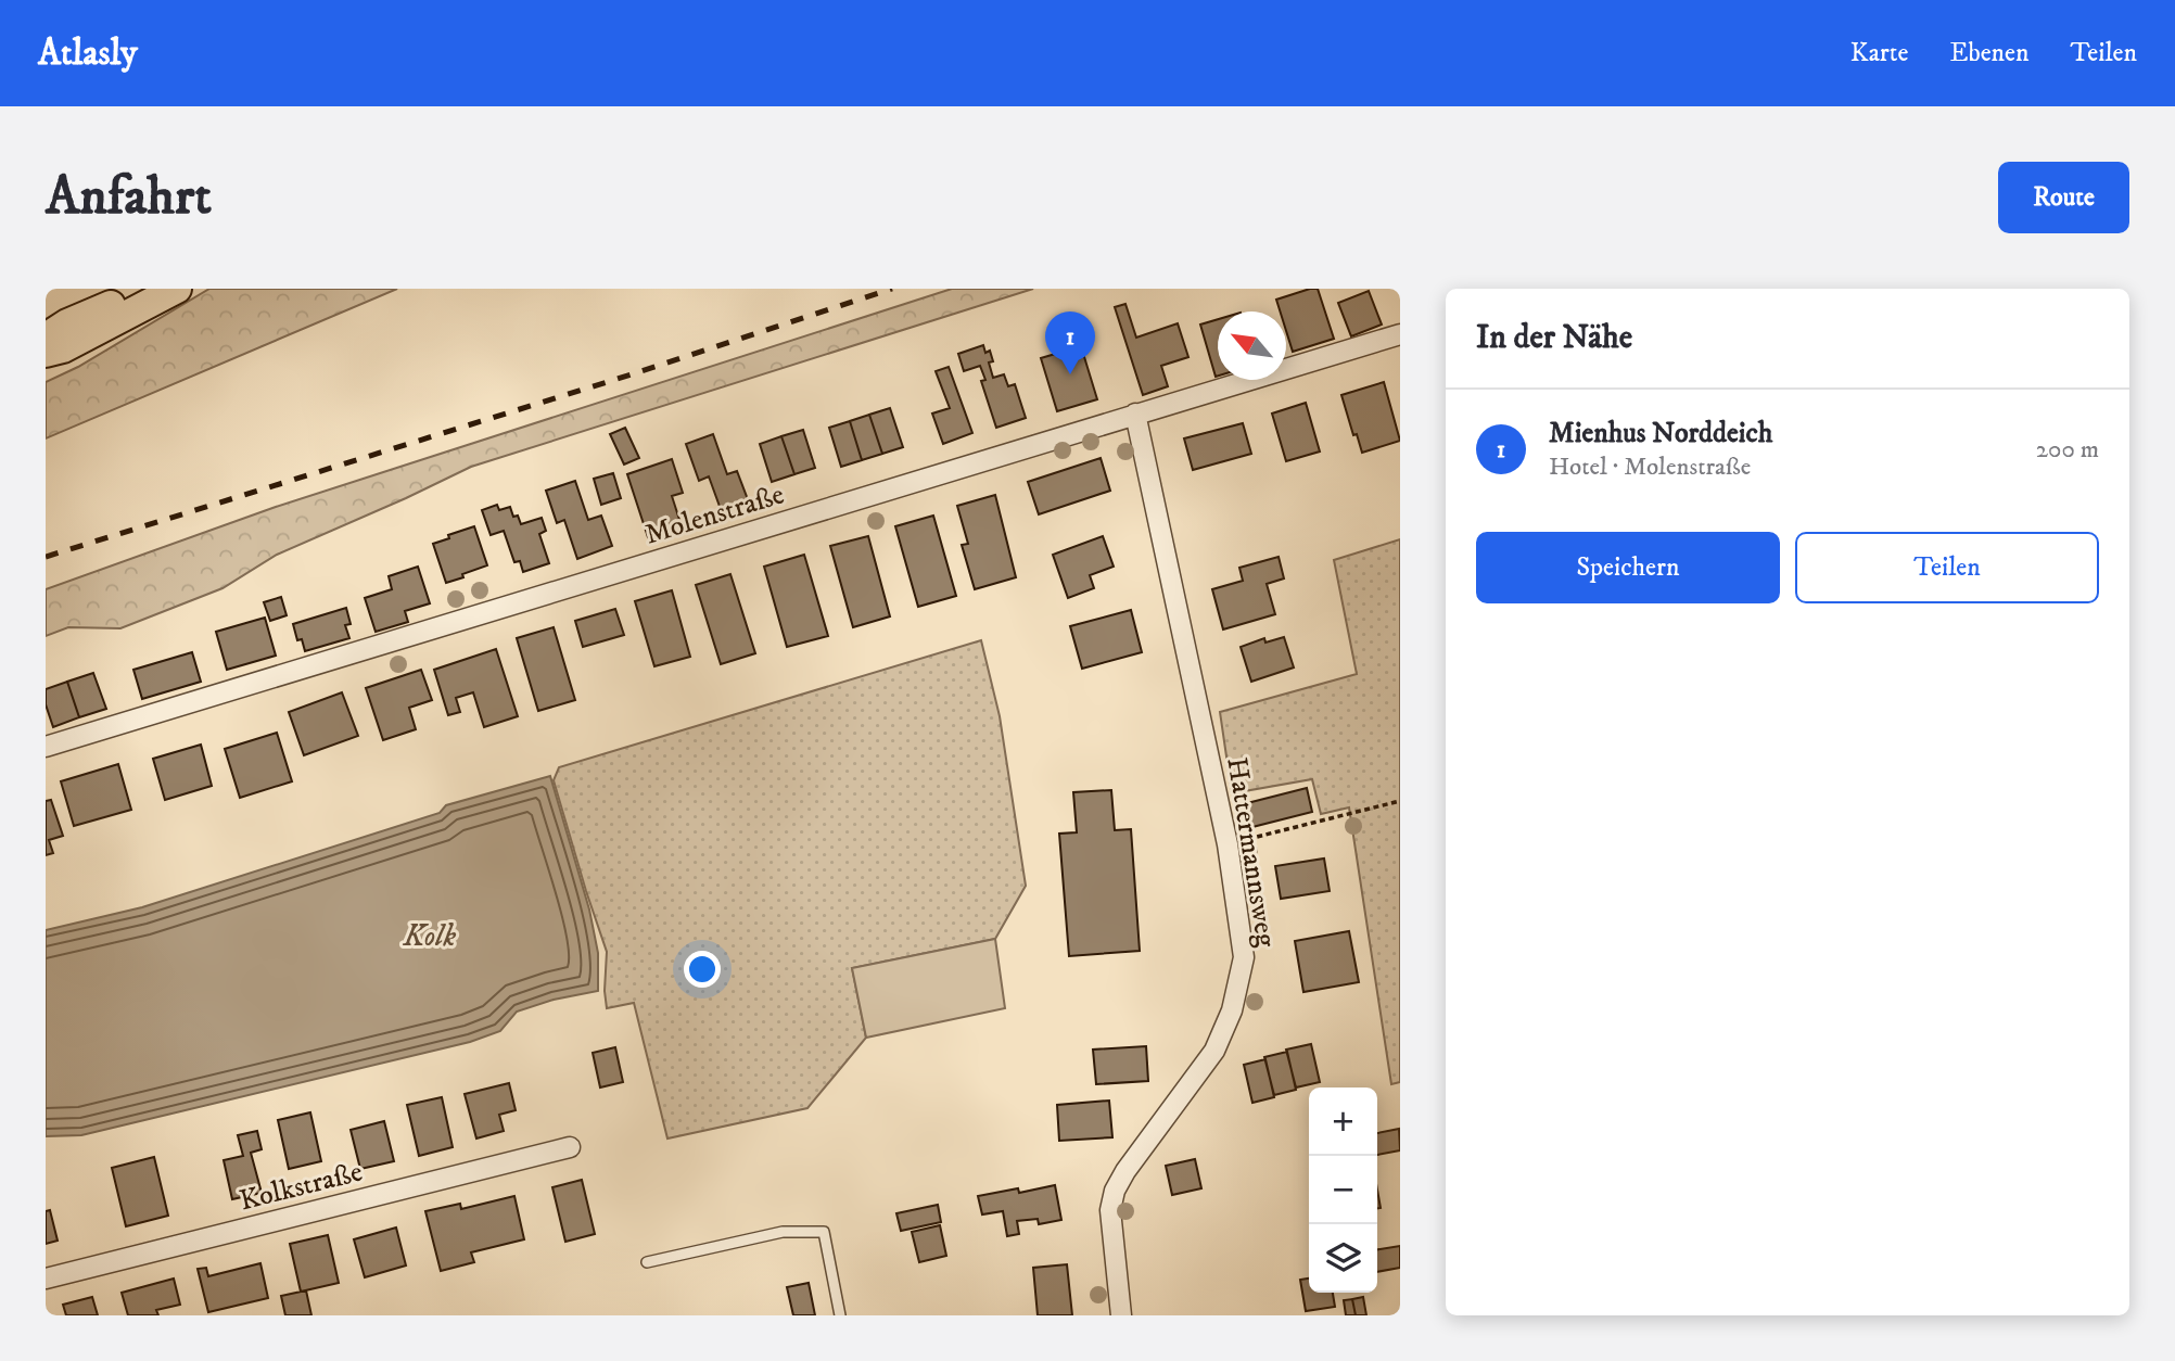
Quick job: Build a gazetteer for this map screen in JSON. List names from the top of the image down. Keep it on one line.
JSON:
{"streets":{"street":["Molenstraße","Hattermannsweg","Kolkstraße"]},"crossings":[["Molenstraße","Hattermannsweg"]],"water":["Kolk"],"north":"top left","page":{"header":"Atlasly","nav":["Karte","Ebenen","Teilen"],"buttons":["Route",["Speichern","Teilen"]],"title":"Anfahrt","heading":"In der Nähe","pins":"1","list":[{"mark":"1","name":"Mienhus Norddeich","note":"Hotel · Molenstraße","value":"200 m"}],"map_buttons":["+","−"]}}
